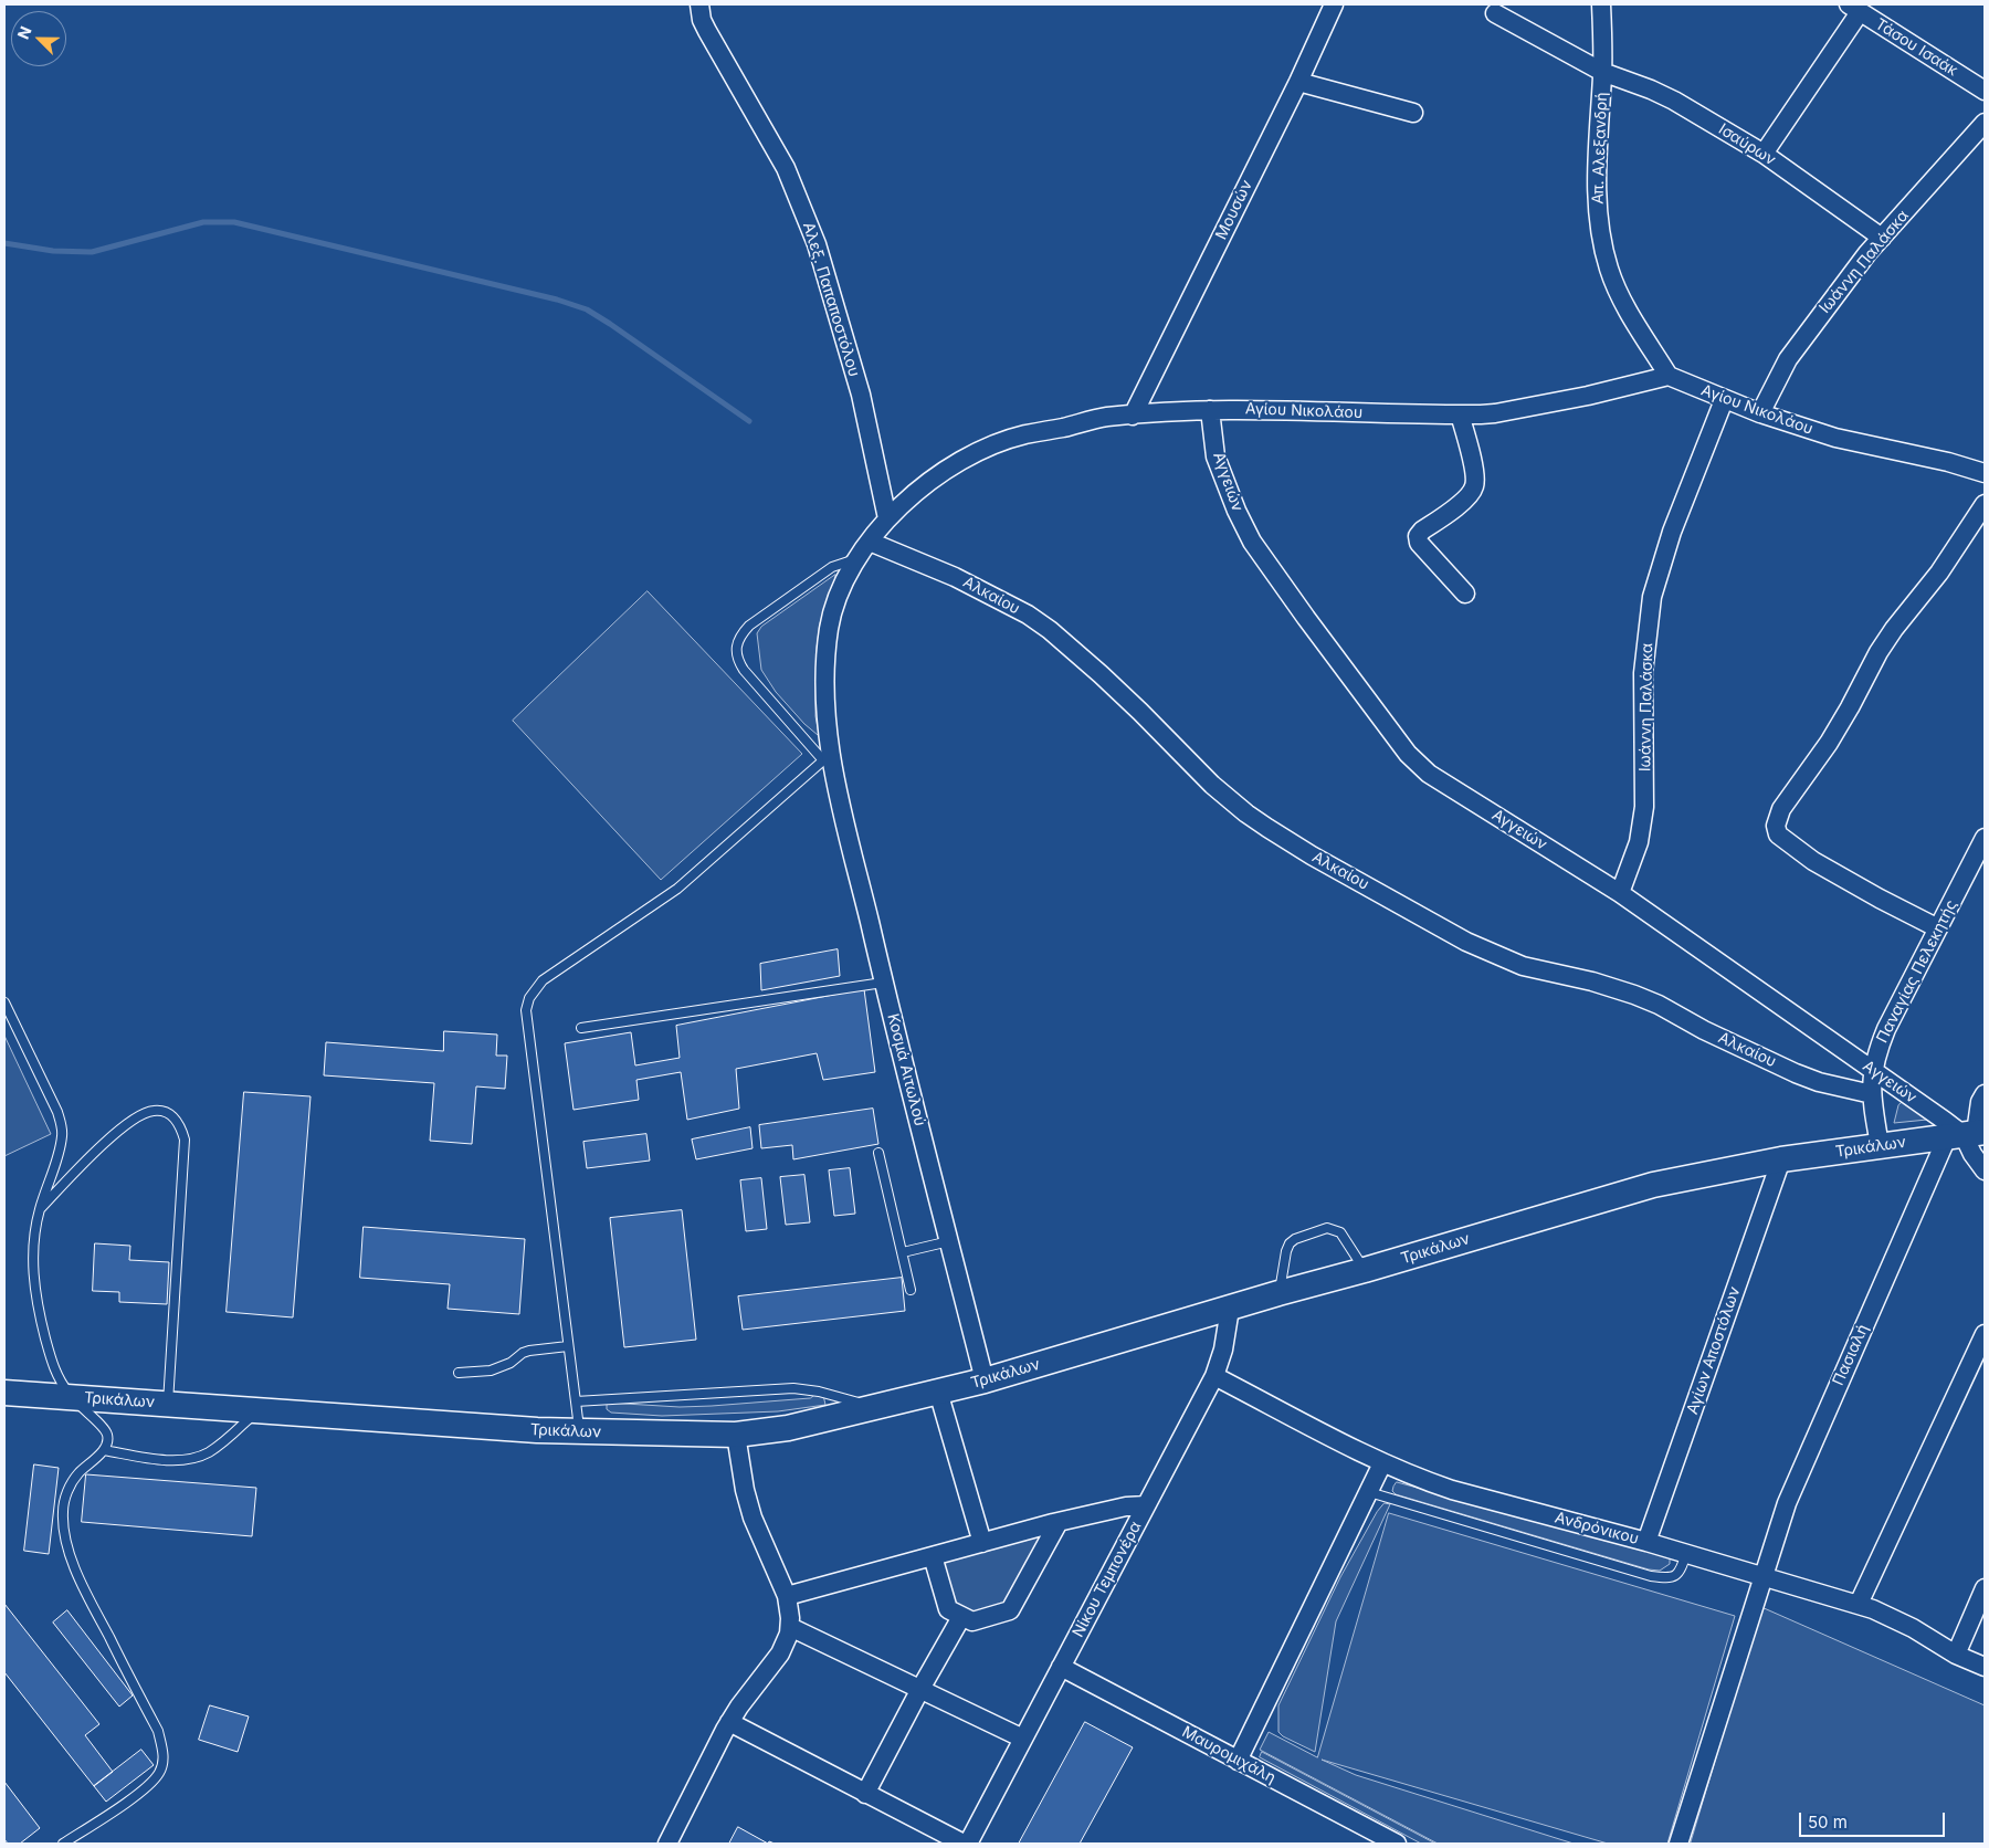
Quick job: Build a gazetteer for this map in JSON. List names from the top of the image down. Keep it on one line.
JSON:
{"streets":{"main road":["Τρικάλων"],"street":["Τάσου Ισαάκ","Ισαύρων","Απ. Αλεξανδρή","Μουσών","Ιωάννη Παλάσκα","Αλεξ. Παπαποστόλου","Αγίου Νικολάου","Αγγειών","Αλκαίου","Παναγίας Πελεκητής","Κοσμά Αιτωλού","Αγίων Αποστόλων","Πασιαλή","Ανδρόνικου","Νίκου Τεμπονέρα","Μαυρομιχάλη"]},"crossings":[["Ισαύρων","Απ. Αλεξανδρή"],["Ισαύρων","Ιωάννη Παλάσκα"],["Απ. Αλεξανδρή","Αγίου Νικολάου"],["Μουσών","Αγίου Νικολάου"],["Ιωάννη Παλάσκα","Αγίου Νικολάου"],["Ιωάννη Παλάσκα","Αγγειών"],["Αλεξ. Παπαποστόλου","Αγίου Νικολάου"],["Αγίου Νικολάου","Αγγειών"],["Αγίου Νικολάου","Αλκαίου"],["Αγίου Νικολάου","Κοσμά Αιτωλού"],["Αγγειών","Παναγίας Πελεκητής"],["Αγγειών","Τρικάλων"],["Αγγειών","Πασιαλή"],["Αλκαίου","Παναγίας Πελεκητής"],["Παναγίας Πελεκητής","Τρικάλων"],["Κοσμά Αιτωλού","Τρικάλων"],["Τρικάλων","Αγίων Αποστόλων"],["Τρικάλων","Πασιαλή"],["Τρικάλων","Νίκου Τεμπονέρα"],["Αγίων Αποστόλων","Ανδρόνικου"],["Πασιαλή","Ανδρόνικου"],["Ανδρόνικου","Νίκου Τεμπονέρα"],["Νίκου Τεμπονέρα","Μαυρομιχάλη"]],"scale_bar":"50 m","north":"top left"}
